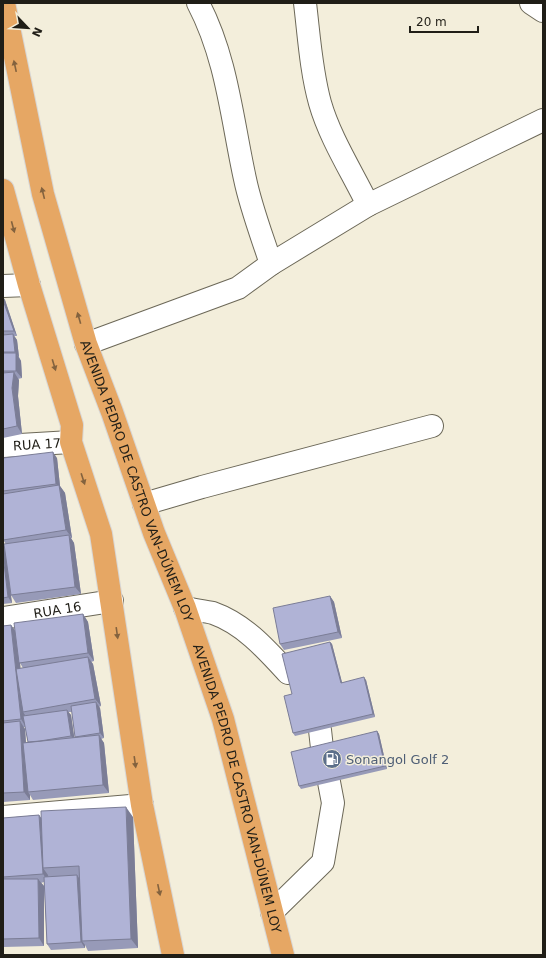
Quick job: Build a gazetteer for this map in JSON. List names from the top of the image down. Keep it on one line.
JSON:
{"streets":{"highway":["AVENIDA PEDRO DE CASTRO VAN-DÚNEM LOY"],"street":["RUA 17","RUA 16"]},"places":{"fuel station":["Sonangol Golf 2"]},"scale_bar":"20 m","north":"bottom right"}
